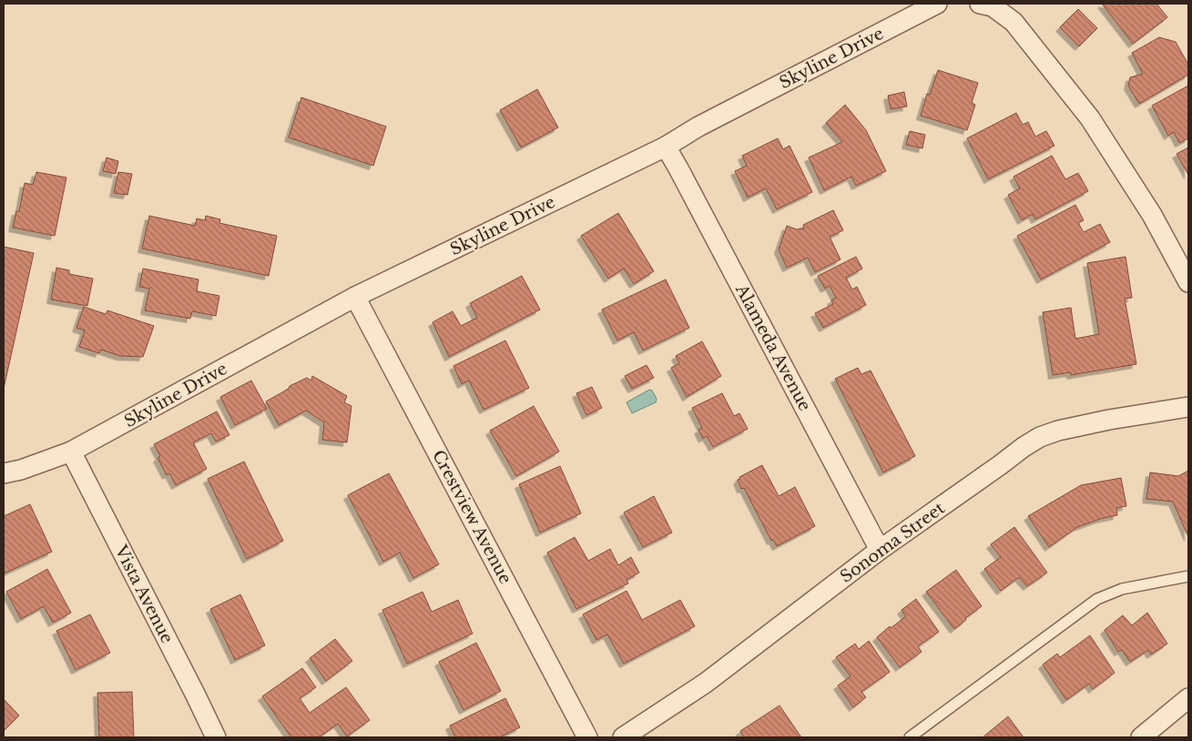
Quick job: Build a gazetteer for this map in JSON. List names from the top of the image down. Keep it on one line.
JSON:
{"streets":{"street":["Skyline Drive","Alameda Avenue","Crestview Avenue","Sonoma Street","Vista Avenue"]},"crossings":[["Skyline Drive","Alameda Avenue"],["Skyline Drive","Crestview Avenue"],["Skyline Drive","Vista Avenue"],["Alameda Avenue","Sonoma Street"]]}
